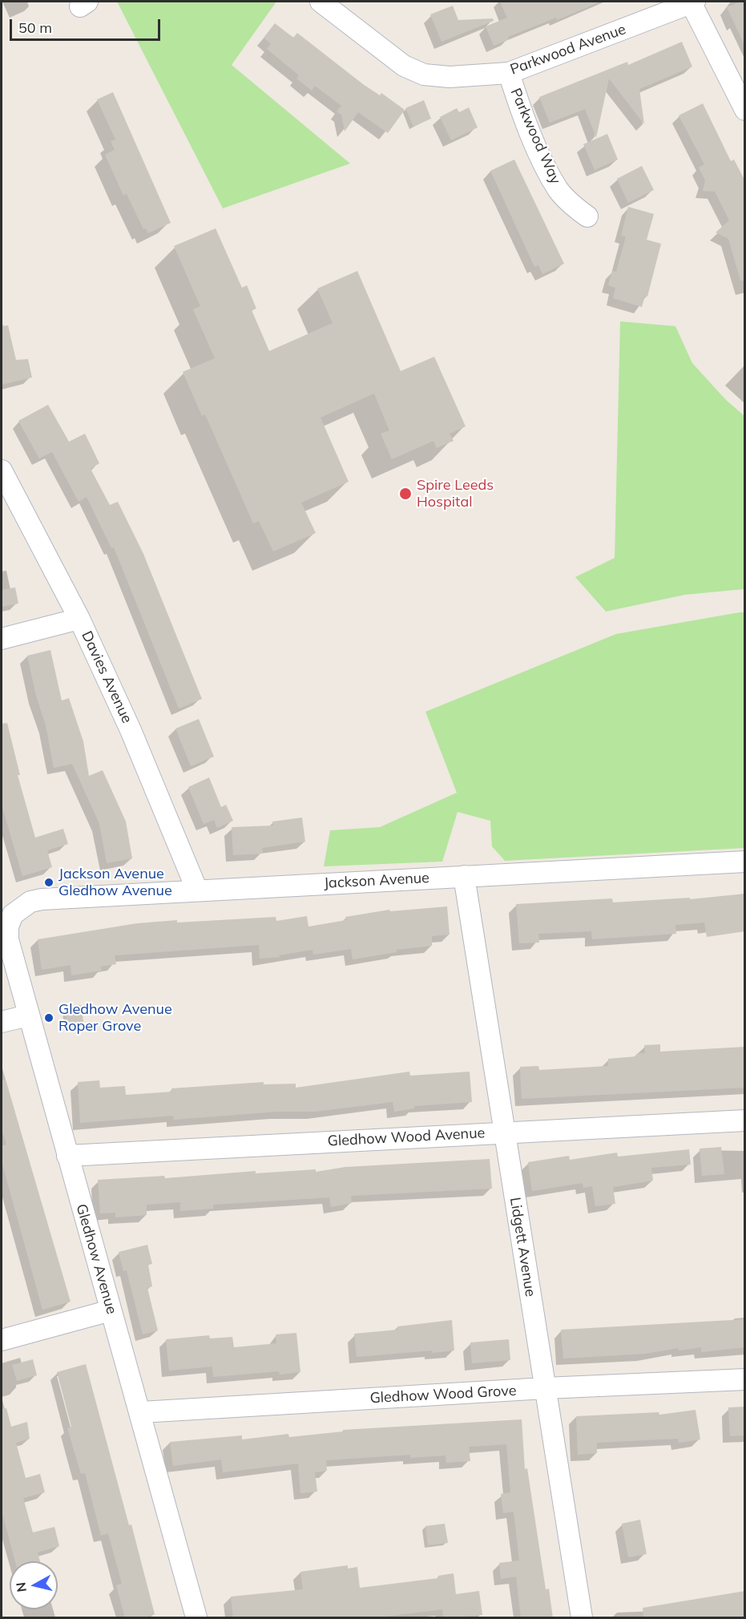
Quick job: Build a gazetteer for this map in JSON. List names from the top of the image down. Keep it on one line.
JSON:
{"streets":{"street":["Parkwood Avenue","Parkwood Way","Davies Avenue","Jackson Avenue","Gledhow Wood Avenue","Lidgett Avenue","Gledhow Avenue","Gledhow Wood Grove"]},"crossings":[["Parkwood Avenue","Parkwood Way"],["Davies Avenue","Jackson Avenue"],["Jackson Avenue","Lidgett Avenue"],["Jackson Avenue","Gledhow Avenue"],["Gledhow Wood Avenue","Lidgett Avenue"],["Gledhow Wood Avenue","Gledhow Avenue"],["Lidgett Avenue","Gledhow Wood Grove"],["Gledhow Avenue","Gledhow Wood Grove"]],"places":["Spire Leeds Hospital","Jackson Avenue Gledhow Avenue","Gledhow Avenue Roper Grove"],"scale_bar":"50 m","north":"left"}
